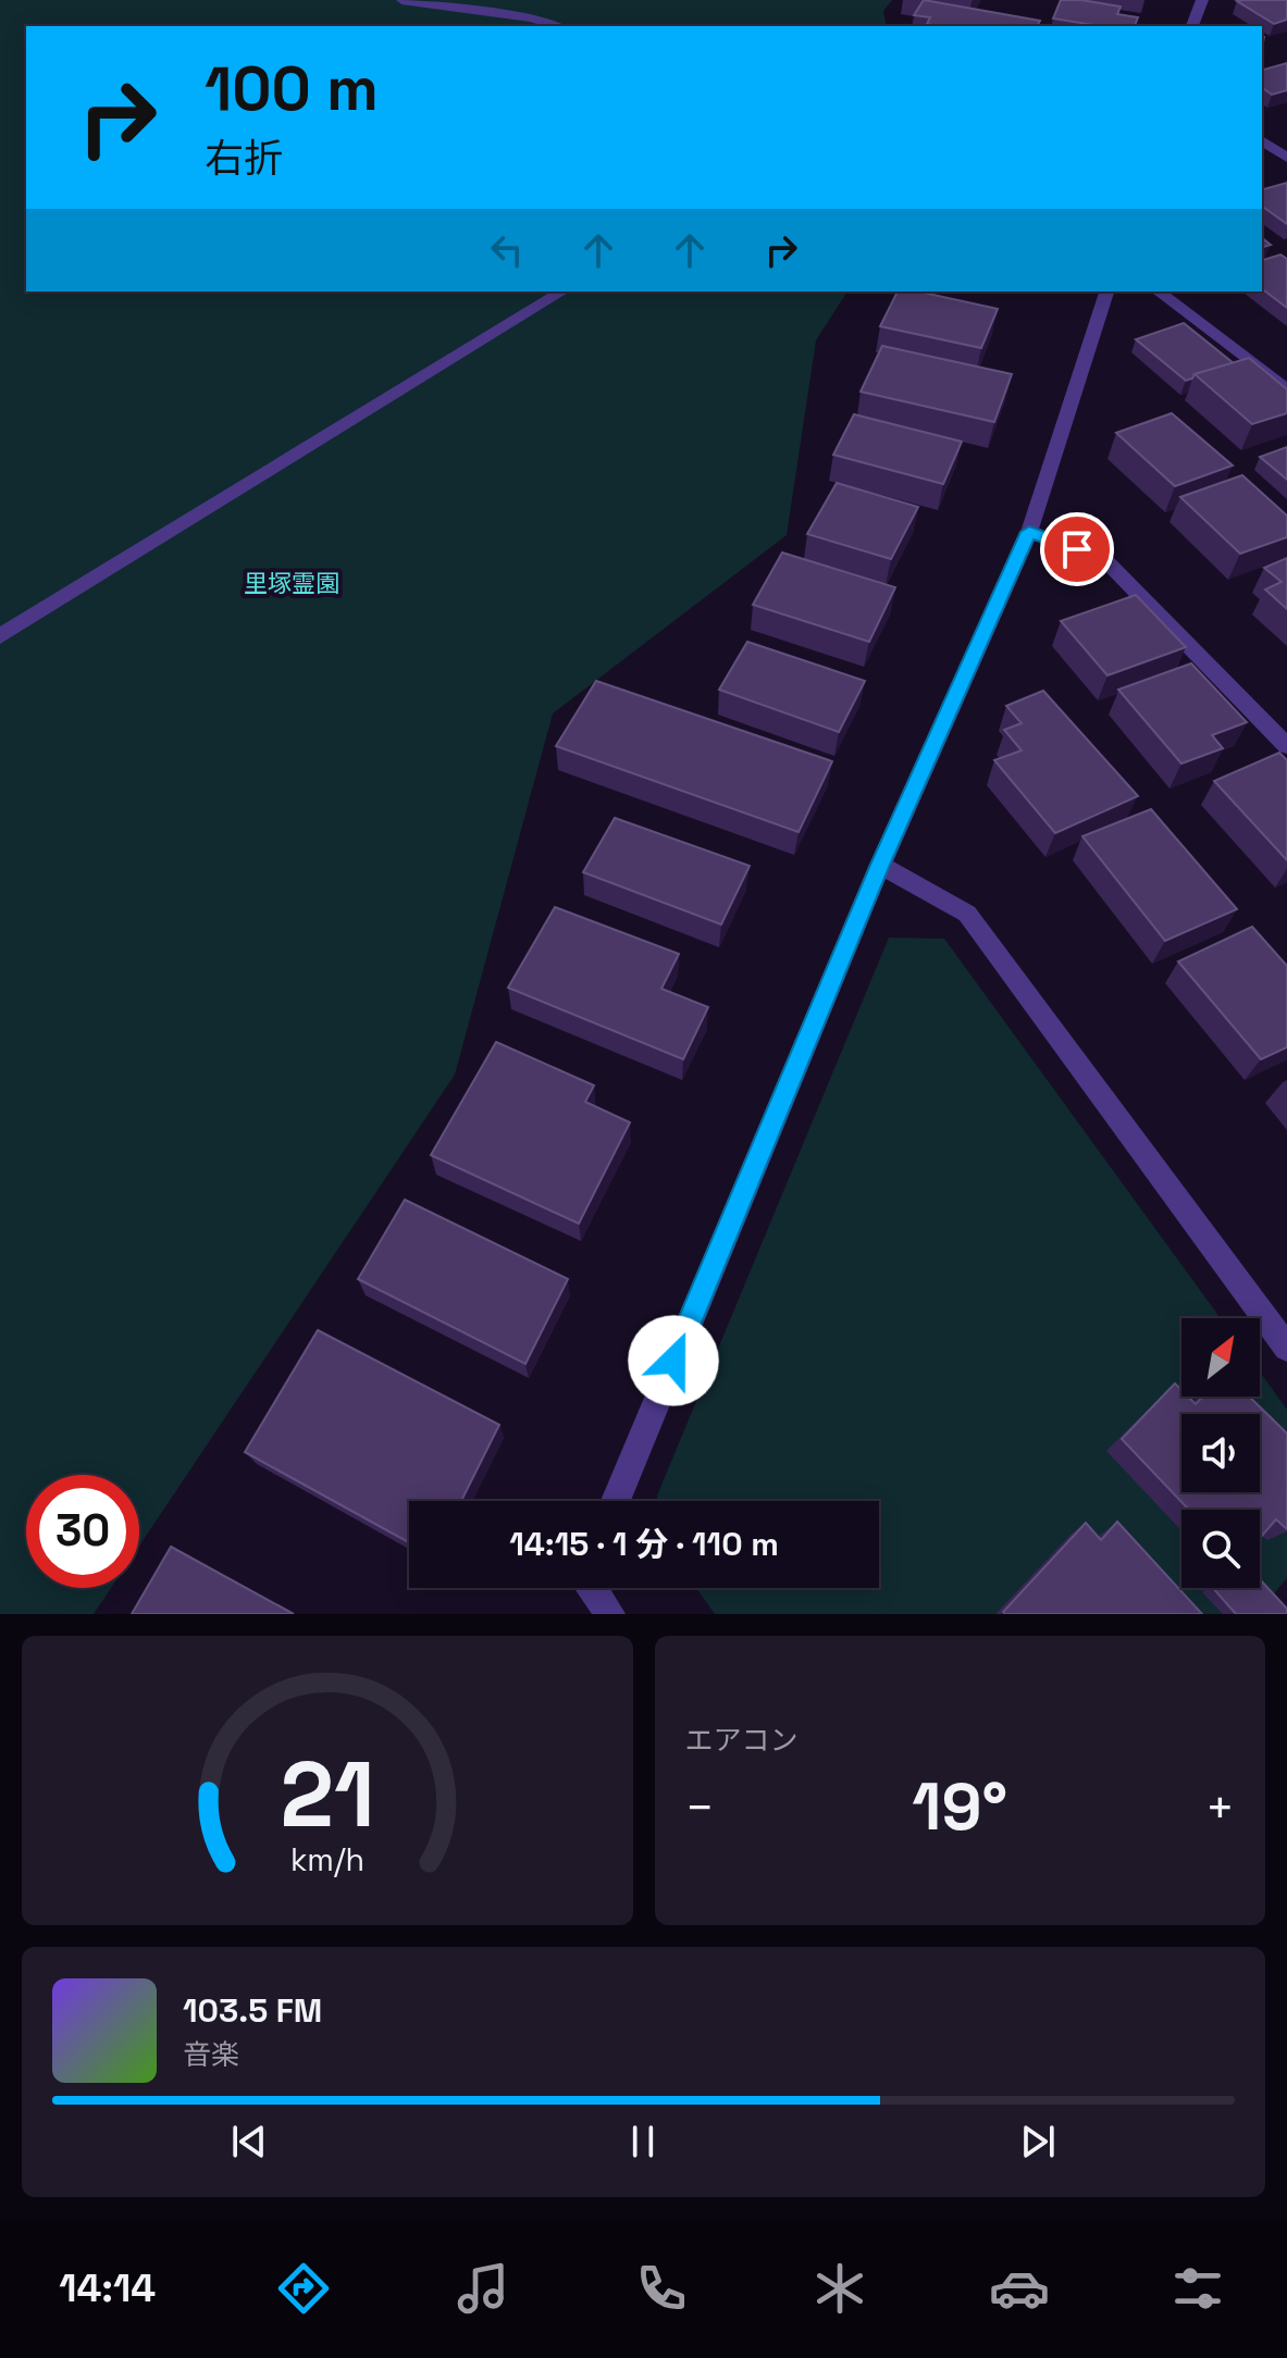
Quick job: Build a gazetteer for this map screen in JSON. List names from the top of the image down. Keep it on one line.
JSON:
{"parks":["里塚霊園"],"north":"top right","page":{"turn":["100 m","右折"],"limit":"30","trip":"14:15 · 1 分 · 110 m","tile":"エアコン","heat":["−","19°","+"],"song":["103.5 FM","音楽"],"tabs":"14:14","gauge":["21","km/h"]}}
